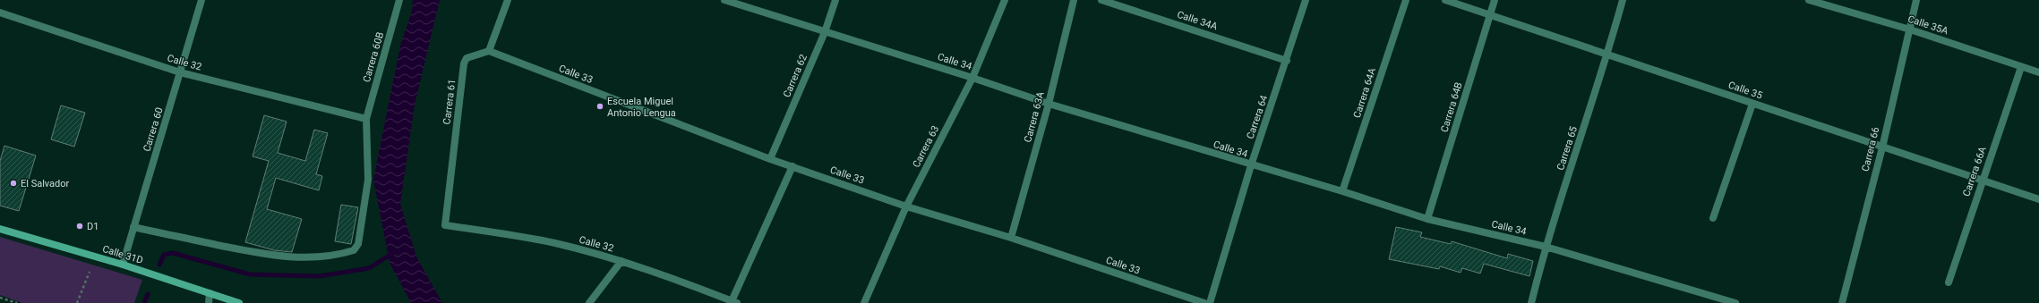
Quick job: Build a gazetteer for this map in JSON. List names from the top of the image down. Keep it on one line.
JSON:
{"streets":{"street":["Calle 34A","Calle 35A","Carrera 60B","Calle 34","Calle 32","Calle 33","Carrera 62","Calle 35","Carrera 64A","Carrera 61","Carrera 64B","Carrera 63A","Carrera 64","Carrera 60","Carrera 63","Carrera 65","Carrera 66","Carrera 66A","Calle 31D"]},"crossings":[["Calle 34A","Carrera 64"],["Calle 35A","Carrera 66"],["Calle 35A","Carrera 66A"],["Carrera 60B","Calle 32"],["Carrera 60B","Carrera 60"],["Calle 34","Carrera 62"],["Calle 34","Carrera 64A"],["Calle 34","Carrera 64B"],["Calle 34","Carrera 63A"],["Calle 34","Carrera 64"],["Calle 34","Carrera 63"],["Calle 34","Carrera 65"],["Calle 32","Carrera 61"],["Calle 32","Carrera 60"],["Calle 33","Carrera 62"],["Calle 33","Carrera 61"],["Calle 33","Carrera 63A"],["Calle 33","Carrera 63"],["Calle 35","Carrera 64B"],["Calle 35","Carrera 65"],["Calle 35","Carrera 66"],["Calle 35","Carrera 66A"],["Carrera 60","Calle 31D"]],"places":["Escuela Miguel Antonio Lengua","El Salvador","D1"]}
